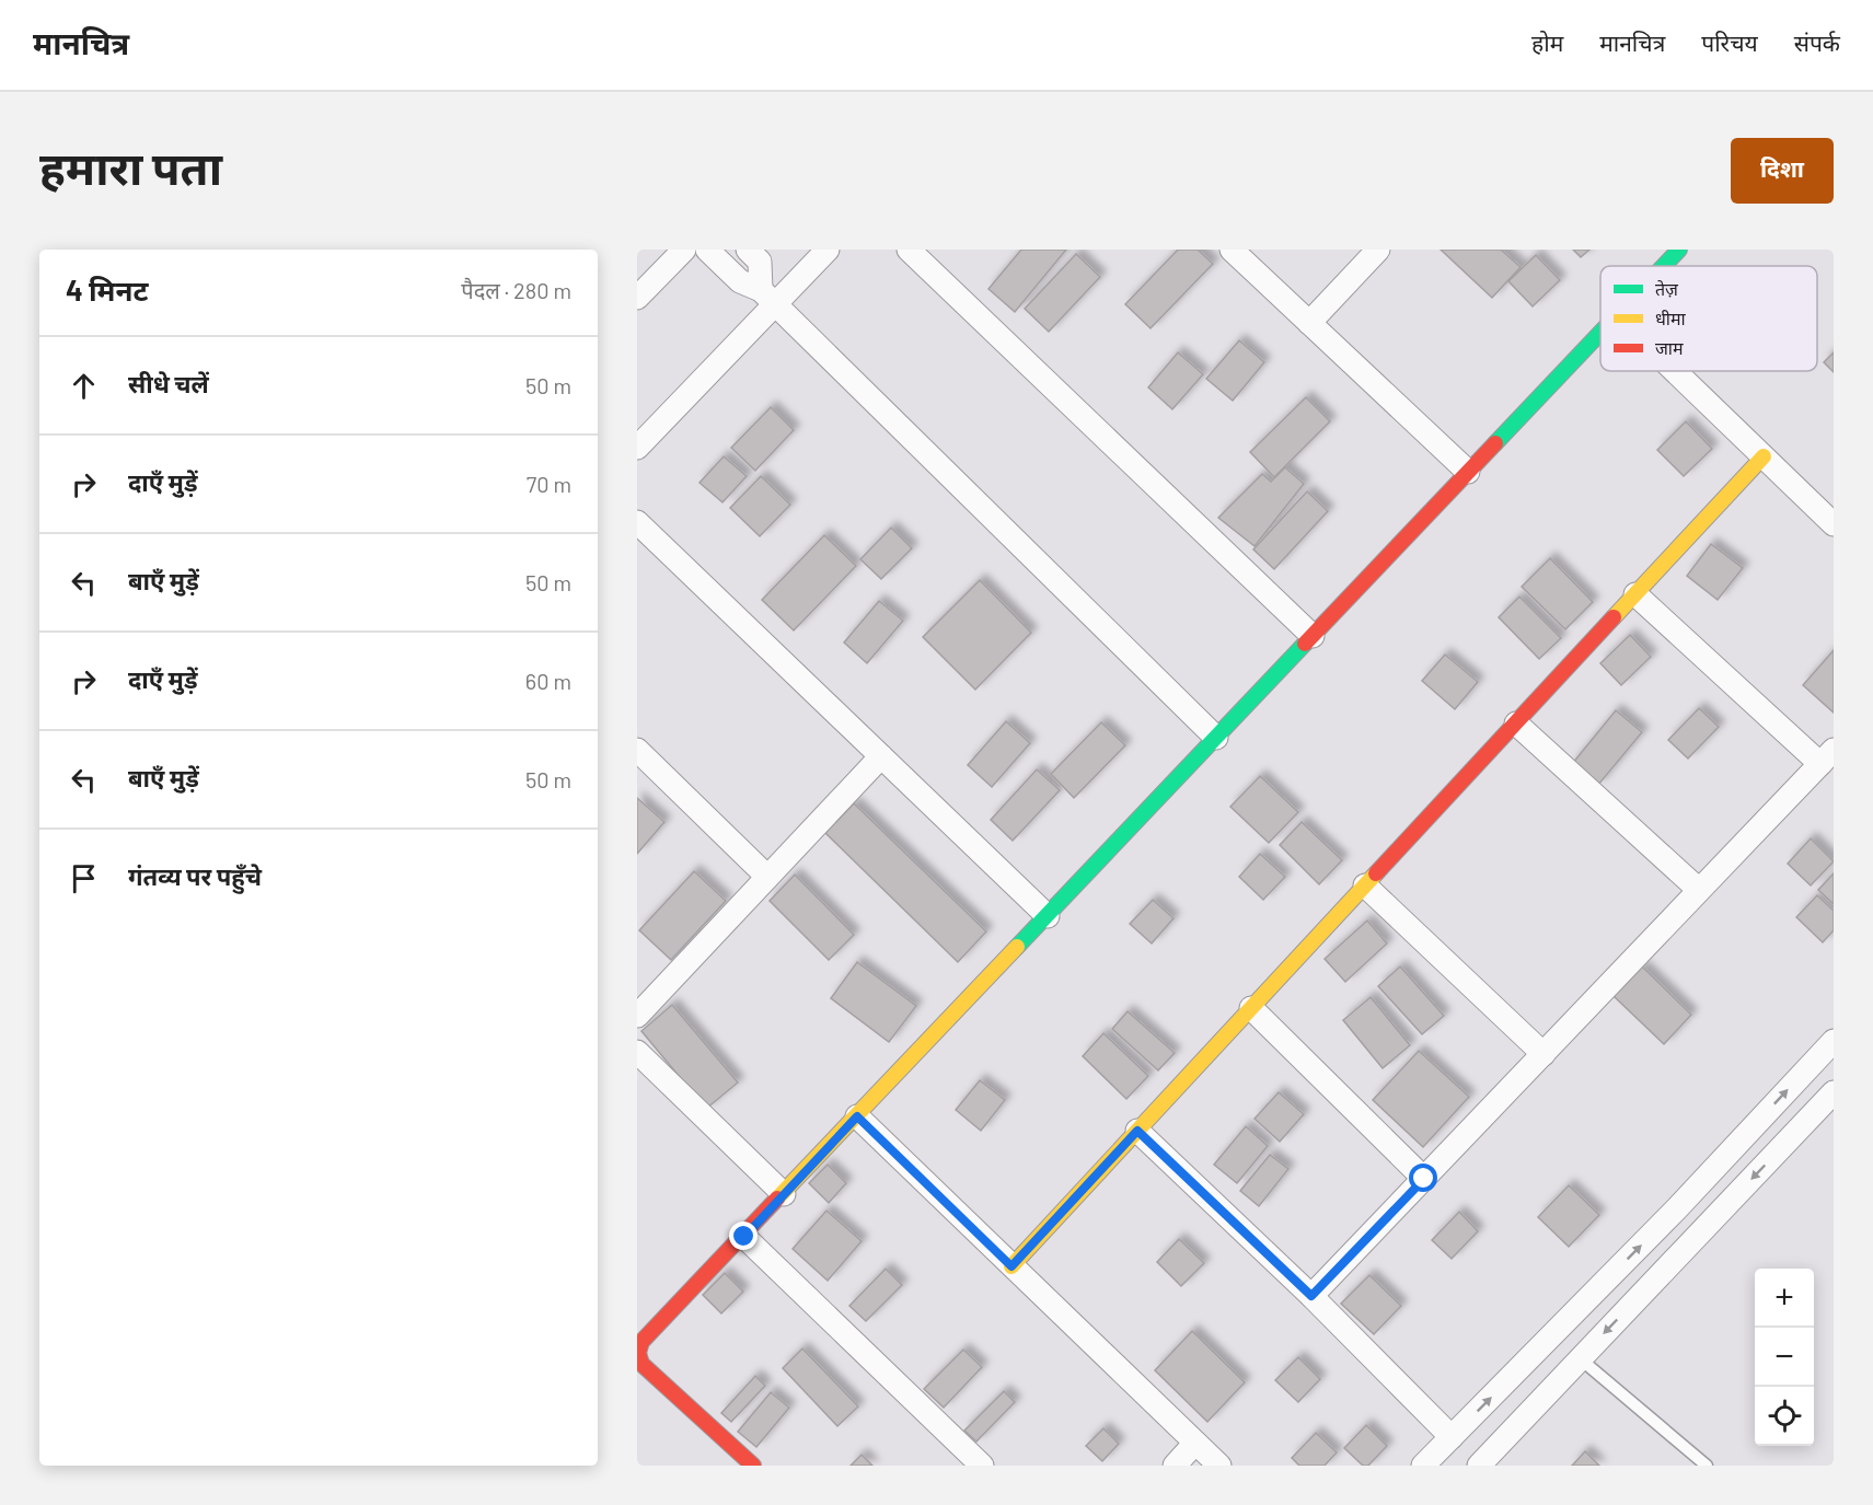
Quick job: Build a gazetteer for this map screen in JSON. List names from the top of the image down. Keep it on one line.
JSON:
{"legend":["तेज़","धीमा","जाम"],"page":{"header":"मानचित्र","nav":["होम","मानचित्र","परिचय","संपर्क"],"buttons":"दिशा","title":"हमारा पता","heading":["4 मिनट","पैदल · 280 m"],"list":[["सीधे चलें","50 m"],["दाएँ मुड़ें","70 m"],["बाएँ मुड़ें","50 m"],["दाएँ मुड़ें","60 m"],["बाएँ मुड़ें","50 m"],"गंतव्य पर पहुँचे"],"map_buttons":["+","−"]}}
